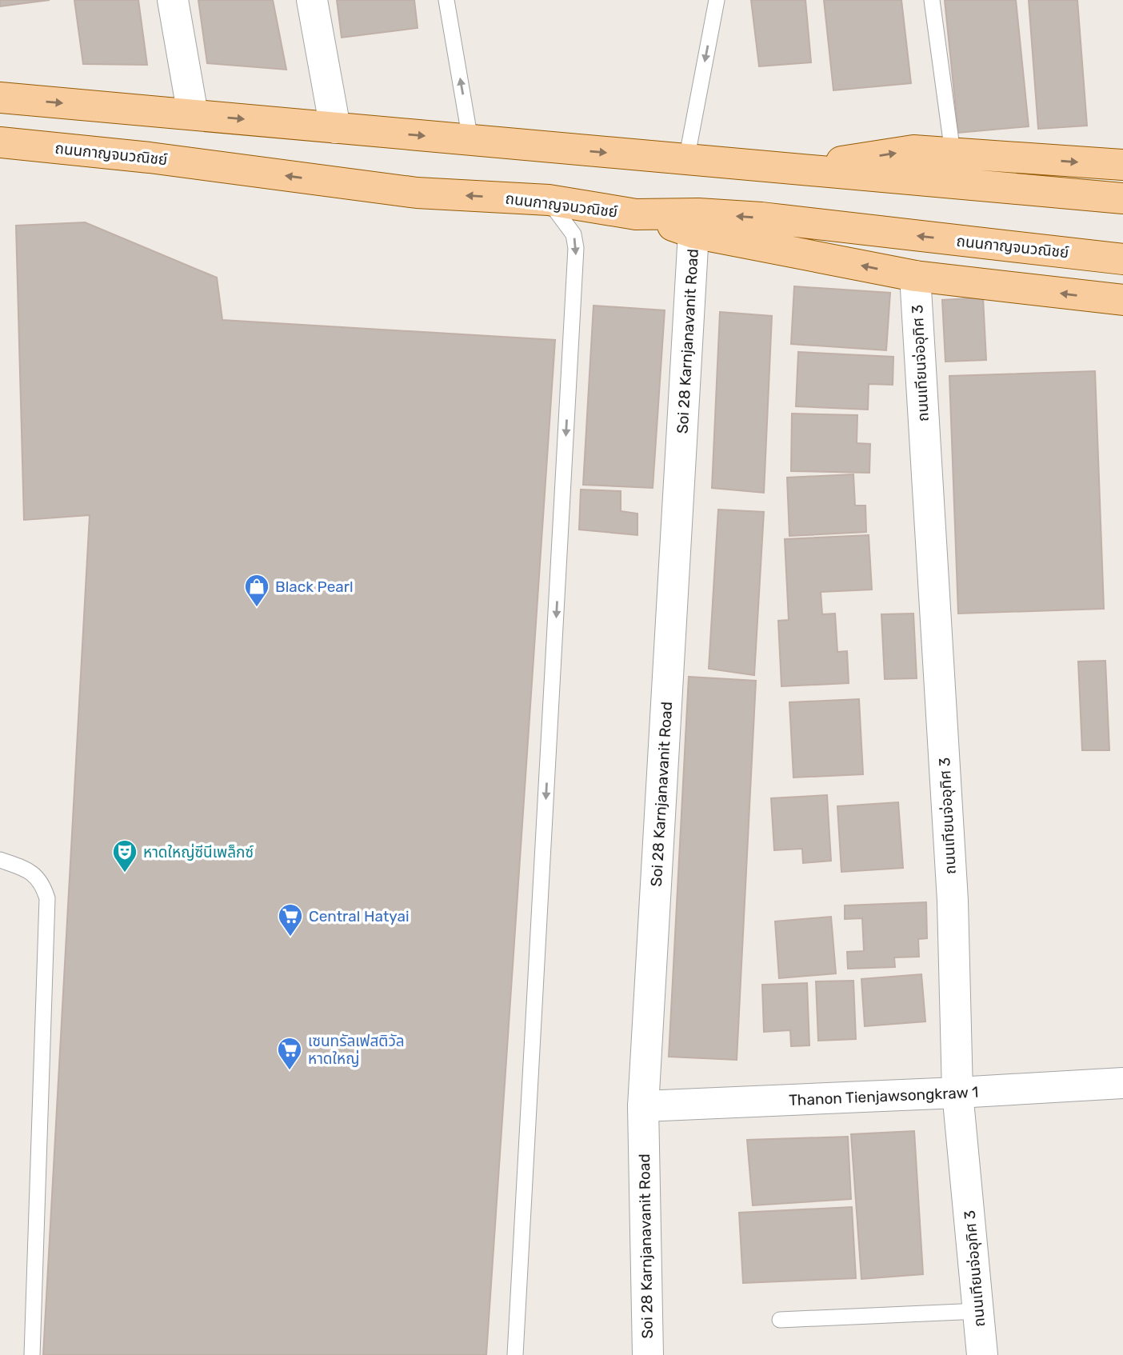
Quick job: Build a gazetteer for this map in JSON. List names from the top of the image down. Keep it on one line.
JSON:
{"streets":{"main road":["ถนนกาญจนวณิชย์"],"street":["Soi 28 Karnjanavanit Road","ถนนเทียนจ่ออุทิศ 3","Thanon Tienjawsongkraw 1"]},"crossings":[["Soi 28 Karnjanavanit Road","Thanon Tienjawsongkraw 1"],["ถนนเทียนจ่ออุทิศ 3","Thanon Tienjawsongkraw 1"]],"places":{"shop":["Black Pearl"],"theatre":["หาดใหญ่ซีนีเพล็กซ์"],"supermarket":["Central Hatyai","เซนทรัลเฟสติวัล หาดใหญ่"]}}
